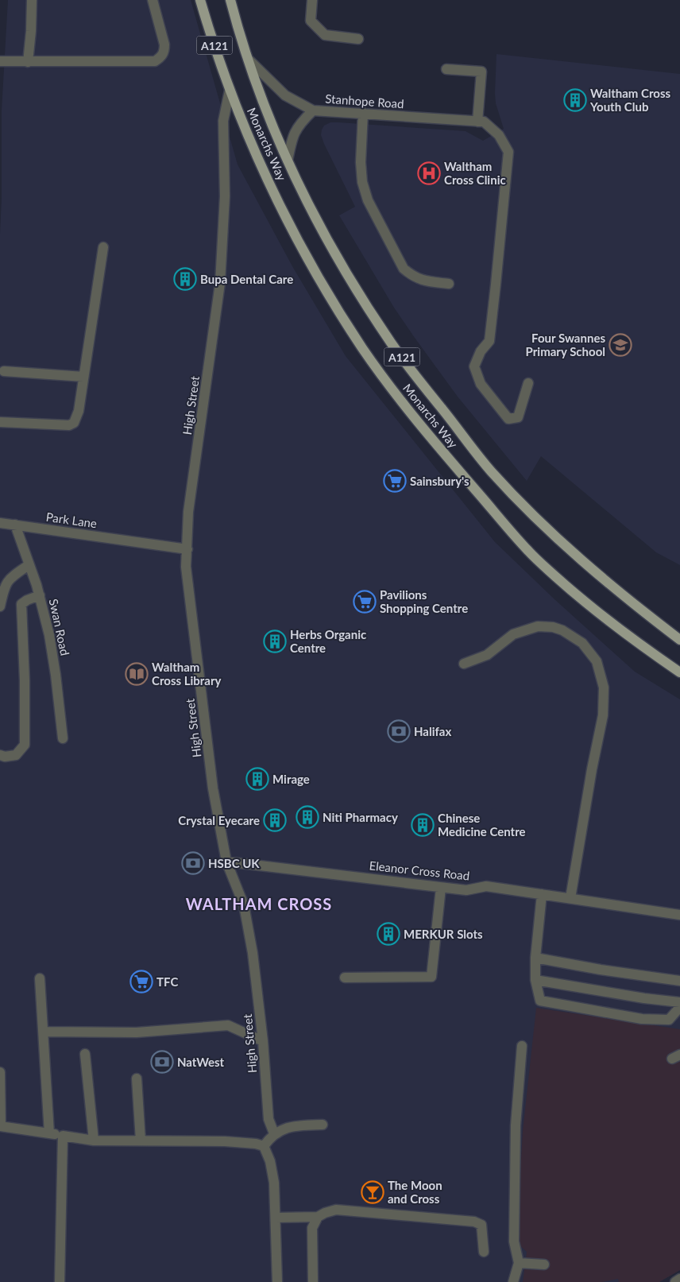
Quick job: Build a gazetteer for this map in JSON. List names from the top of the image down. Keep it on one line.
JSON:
{"streets":{"main road":["A121","Monarchs Way"],"street":["Stanhope Road","High Street","Park Lane","Swan Road","Eleanor Cross Road"]},"crossings":[["Stanhope Road","Monarchs Way"],["Monarchs Way","High Street"],["High Street","Park Lane"],["High Street","Eleanor Cross Road"],["Park Lane","Swan Road"]],"districts":["WALTHAM CROSS"],"places":{"building":["Waltham Cross Youth Club","Bupa Dental Care","Herbs Organic Centre","Mirage","Niti Pharmacy","Crystal Eyecare","Chinese Medicine Centre","MERKUR Slots"],"hospital":["Waltham Cross Clinic"],"school or university":["Four Swannes Primary School"],"supermarket":["Sainsbury's","Pavilions Shopping Centre","TFC"],"library":["Waltham Cross Library"],"bank":["Halifax","HSBC UK","NatWest"],"bar":["The Moon and Cross"]}}
